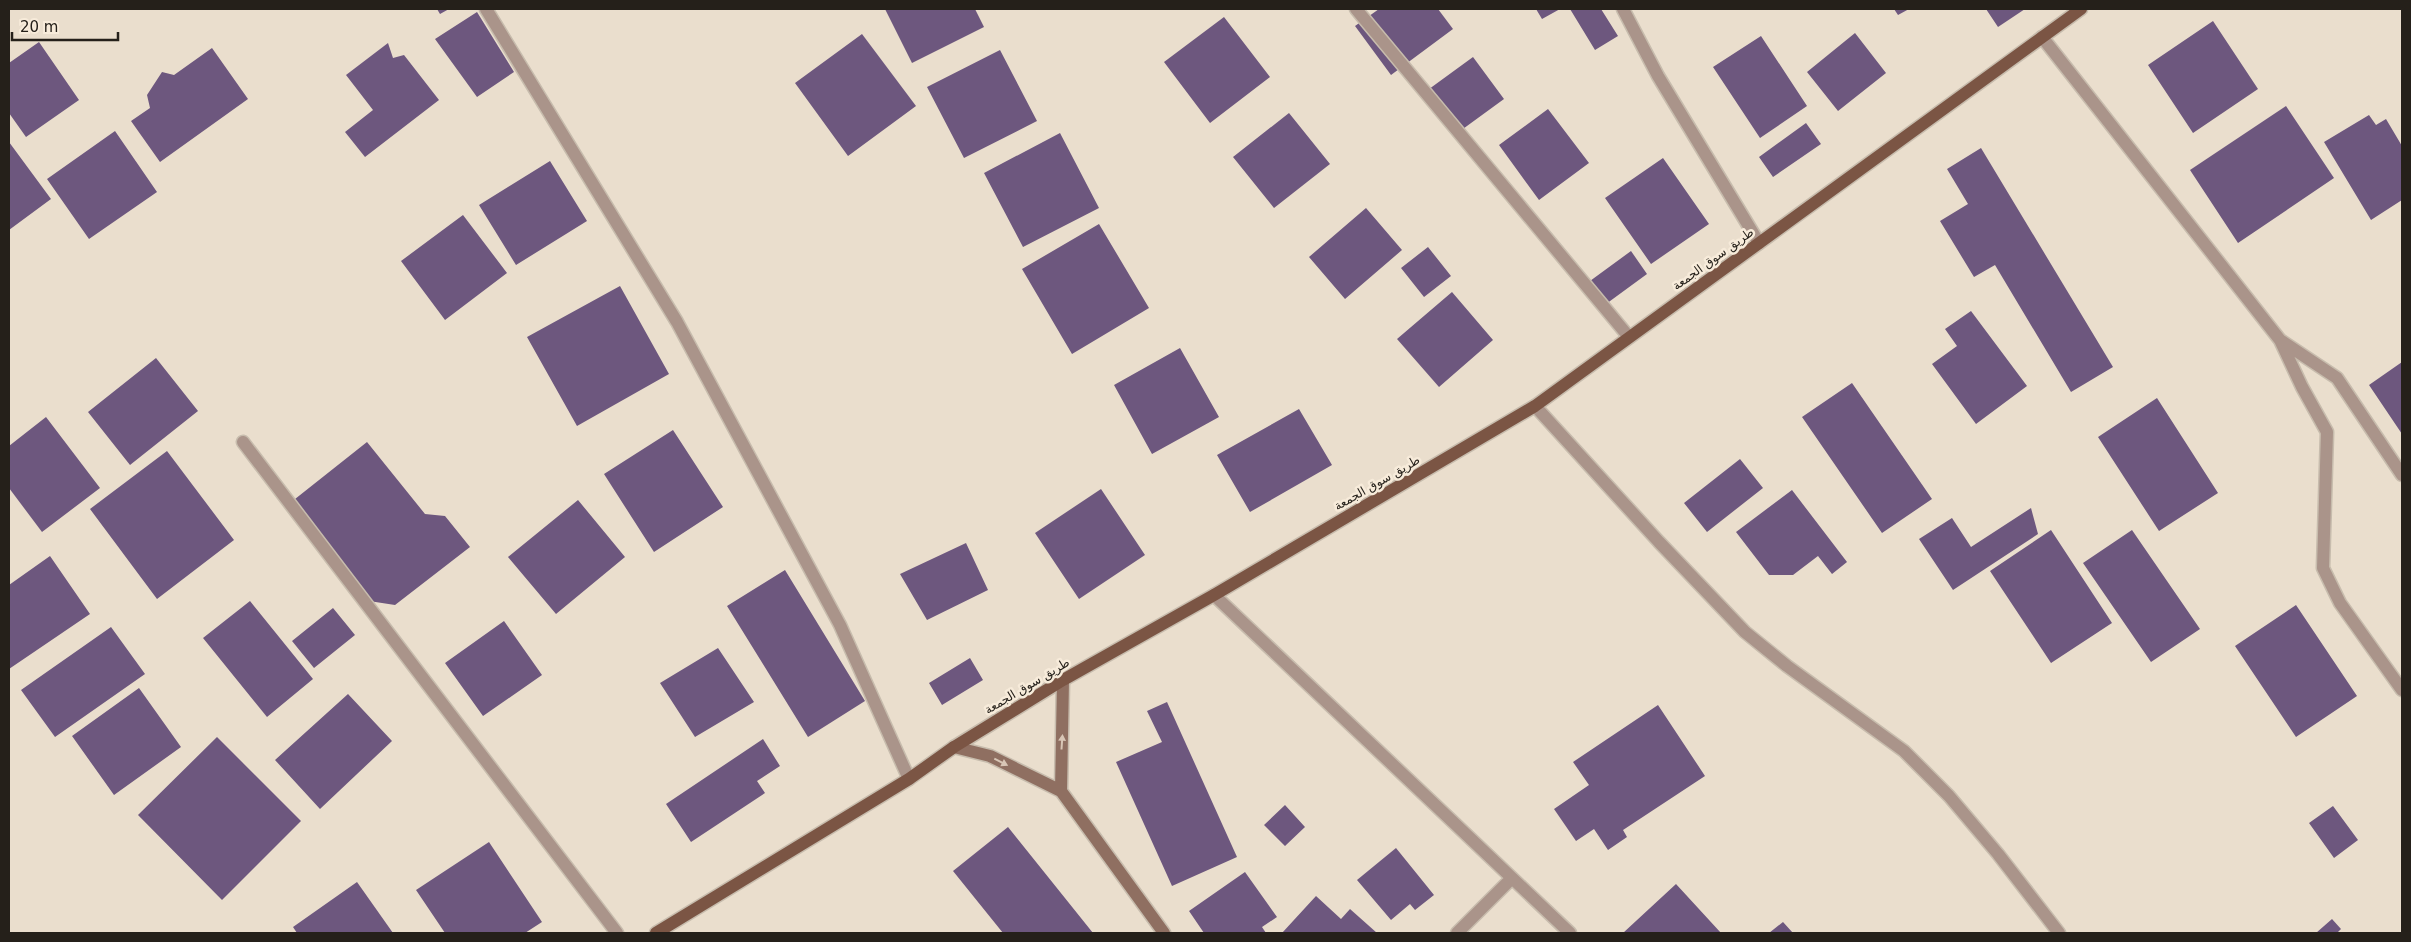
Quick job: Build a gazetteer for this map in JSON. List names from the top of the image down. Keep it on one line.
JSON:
{"streets":{"main road":["طريق سوق الجمعة"]},"scale_bar":"20 m"}
